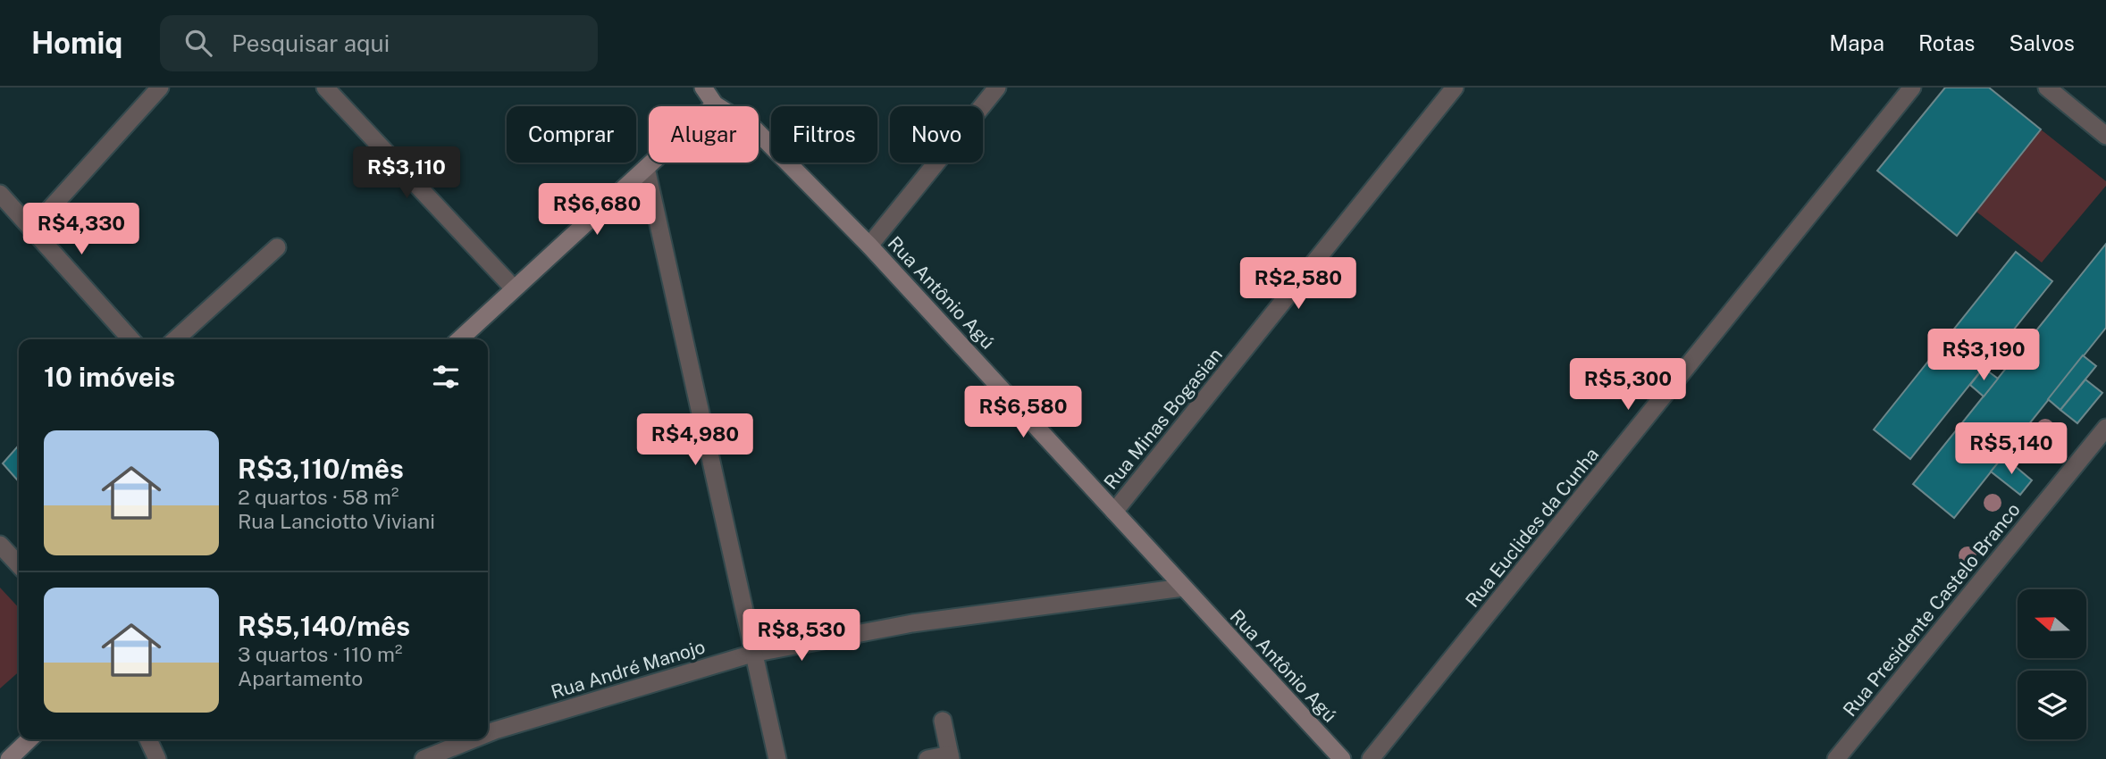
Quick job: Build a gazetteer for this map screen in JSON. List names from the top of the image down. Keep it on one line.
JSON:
{"streets":{"main road":["Rua Antônio Agú"],"street":["Rua Minas Bogasian","Rua Euclides da Cunha","Rua Presidente Castelo Branco","Rua André Manojo"]},"crossings":[["Rua Antônio Agú","Rua Minas Bogasian"],["Rua Antônio Agú","Rua André Manojo"]],"north":"left","page":{"header":"Homiq","search":"Pesquisar aqui","nav":["Mapa","Rotas","Salvos"],"chip":["Comprar","Alugar","Filtros","Novo"],"price":["R$3,110","R$6,680","R$4,330","R$2,580","R$3,190","R$5,300","R$6,580","R$4,980","R$5,140","R$8,530"],"heading":"10 imóveis","list":[{"name":"R$3,110/mês","note":"2 quartos · 58 m² · Rua Lanciotto Viviani"},{"name":"R$5,140/mês","note":"3 quartos · 110 m² · Apartamento"}]}}
